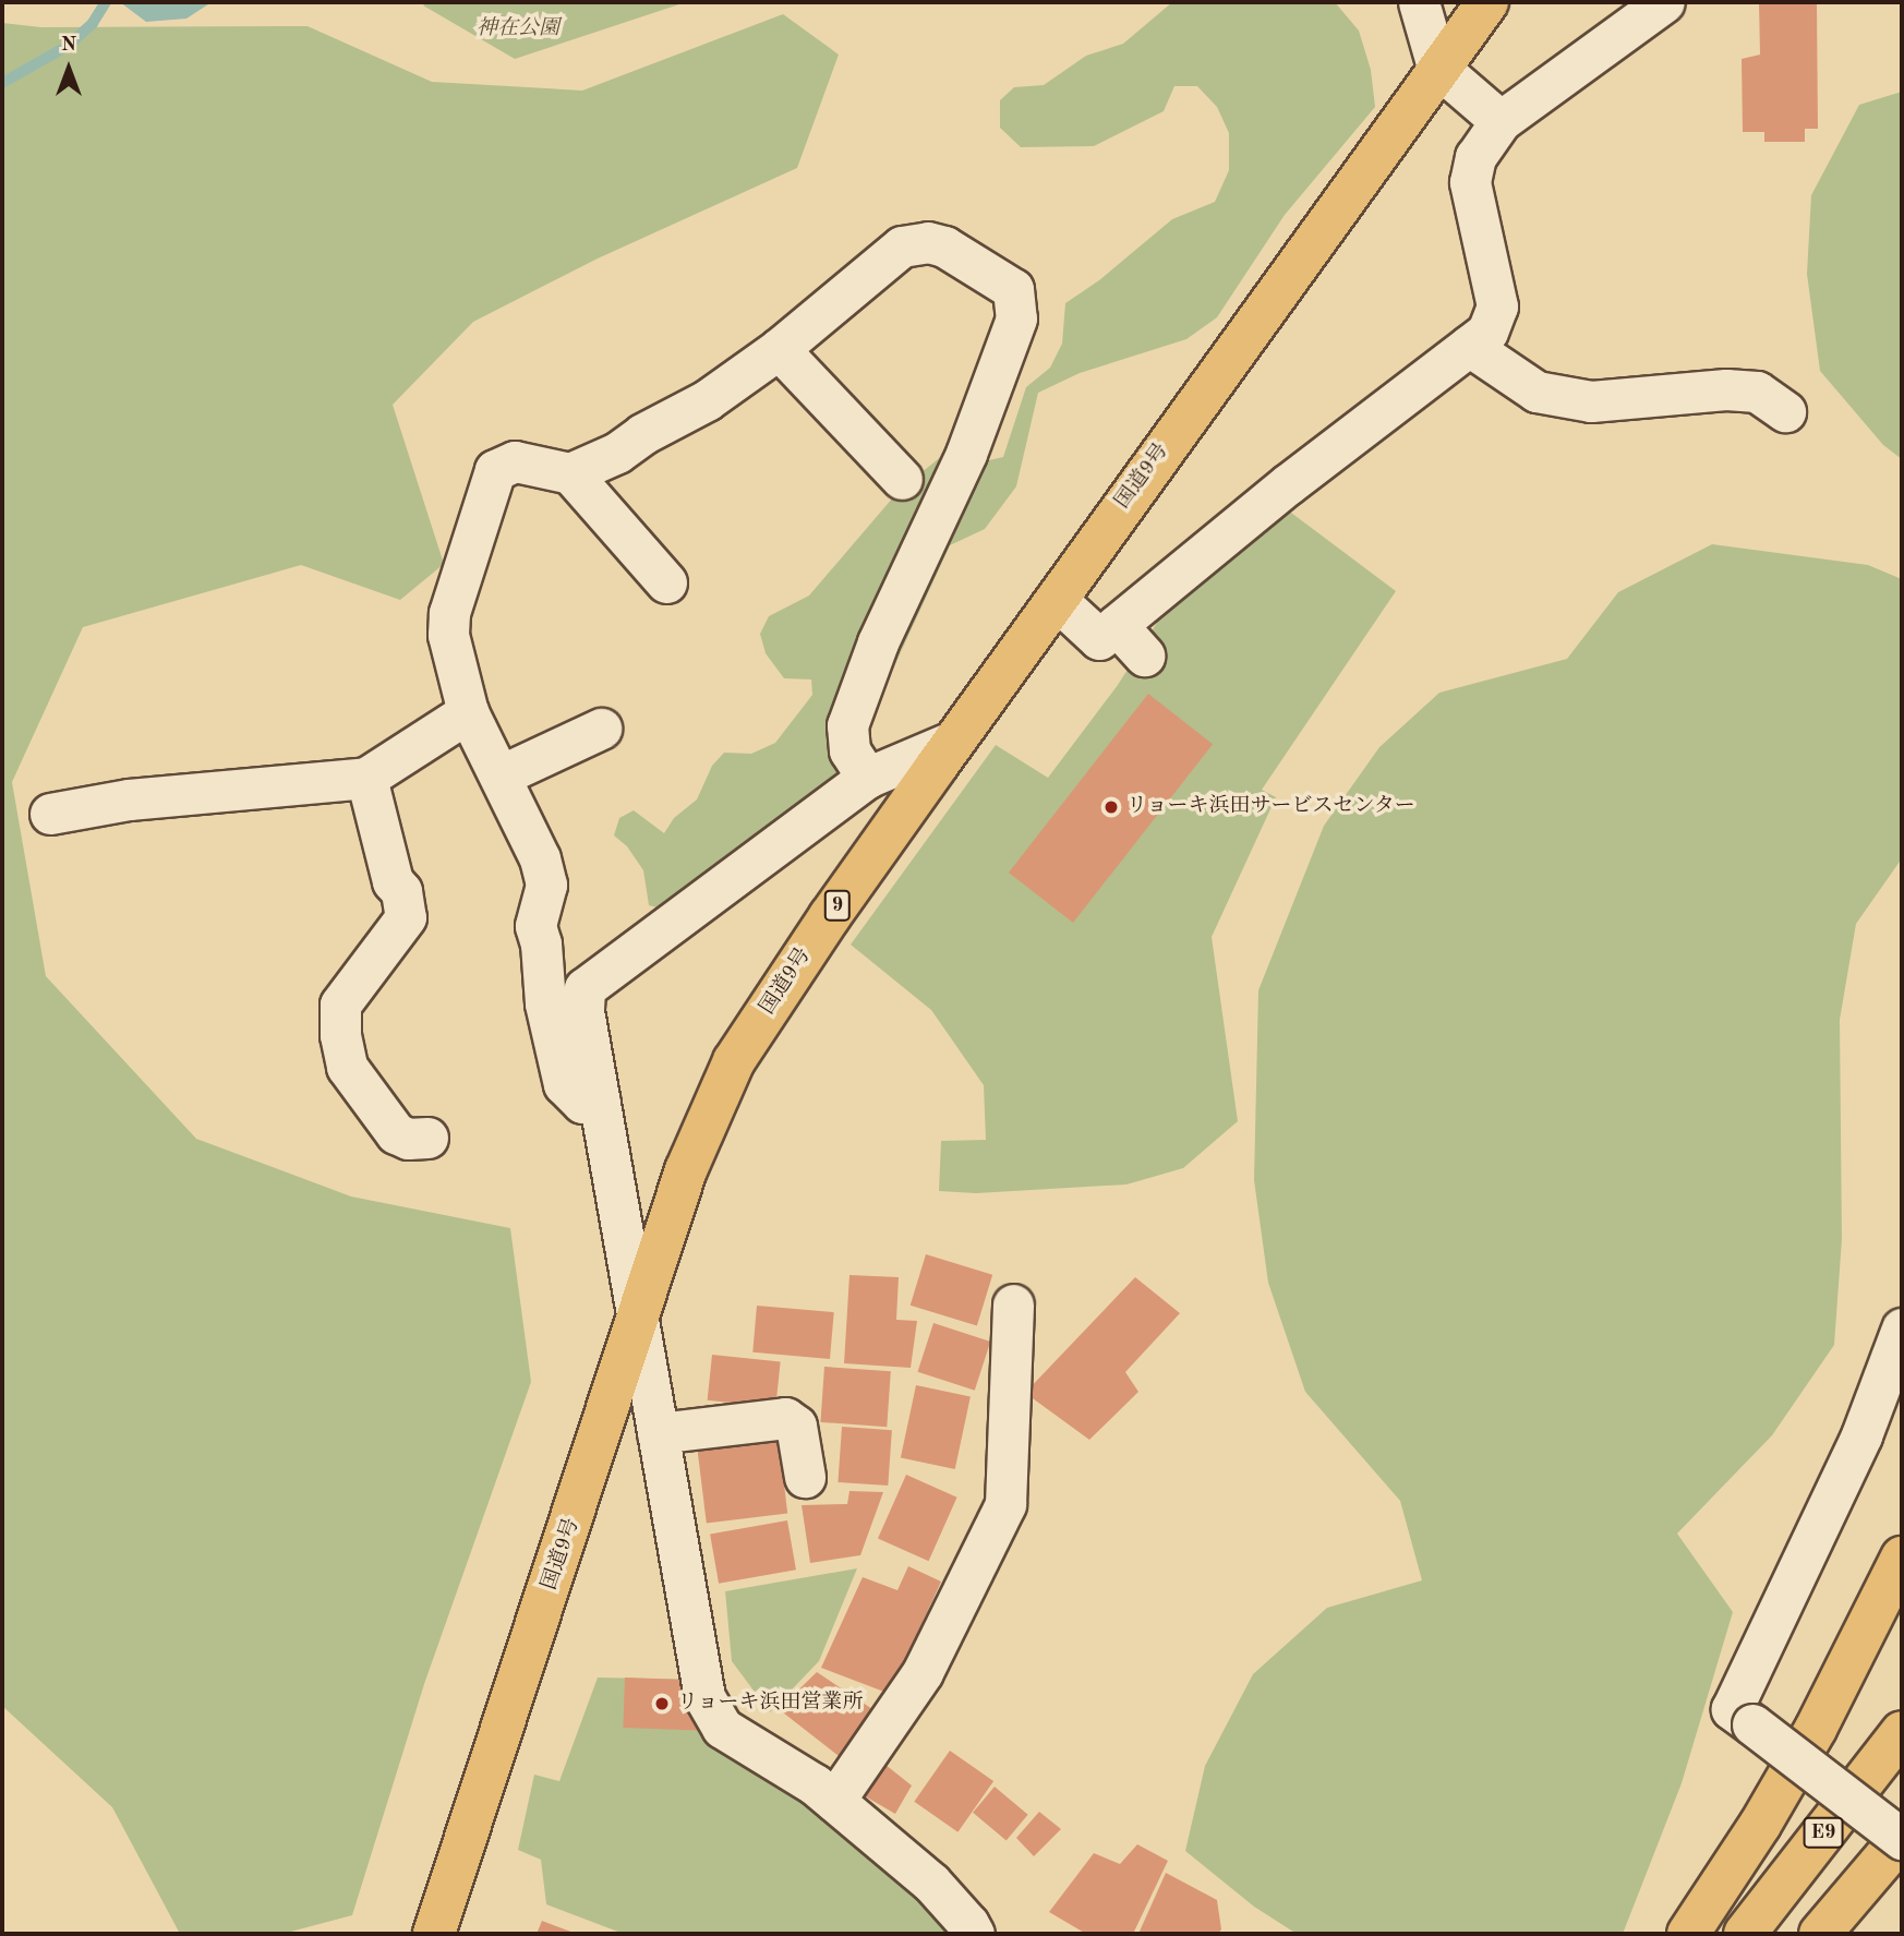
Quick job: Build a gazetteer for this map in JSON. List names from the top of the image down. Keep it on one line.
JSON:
{"streets":{"highway":["国道9号","9","E9"]},"parks":["神在公園"],"places":["リョーキ浜田サービスセンター","リョーキ浜田営業所"],"north":"top"}
